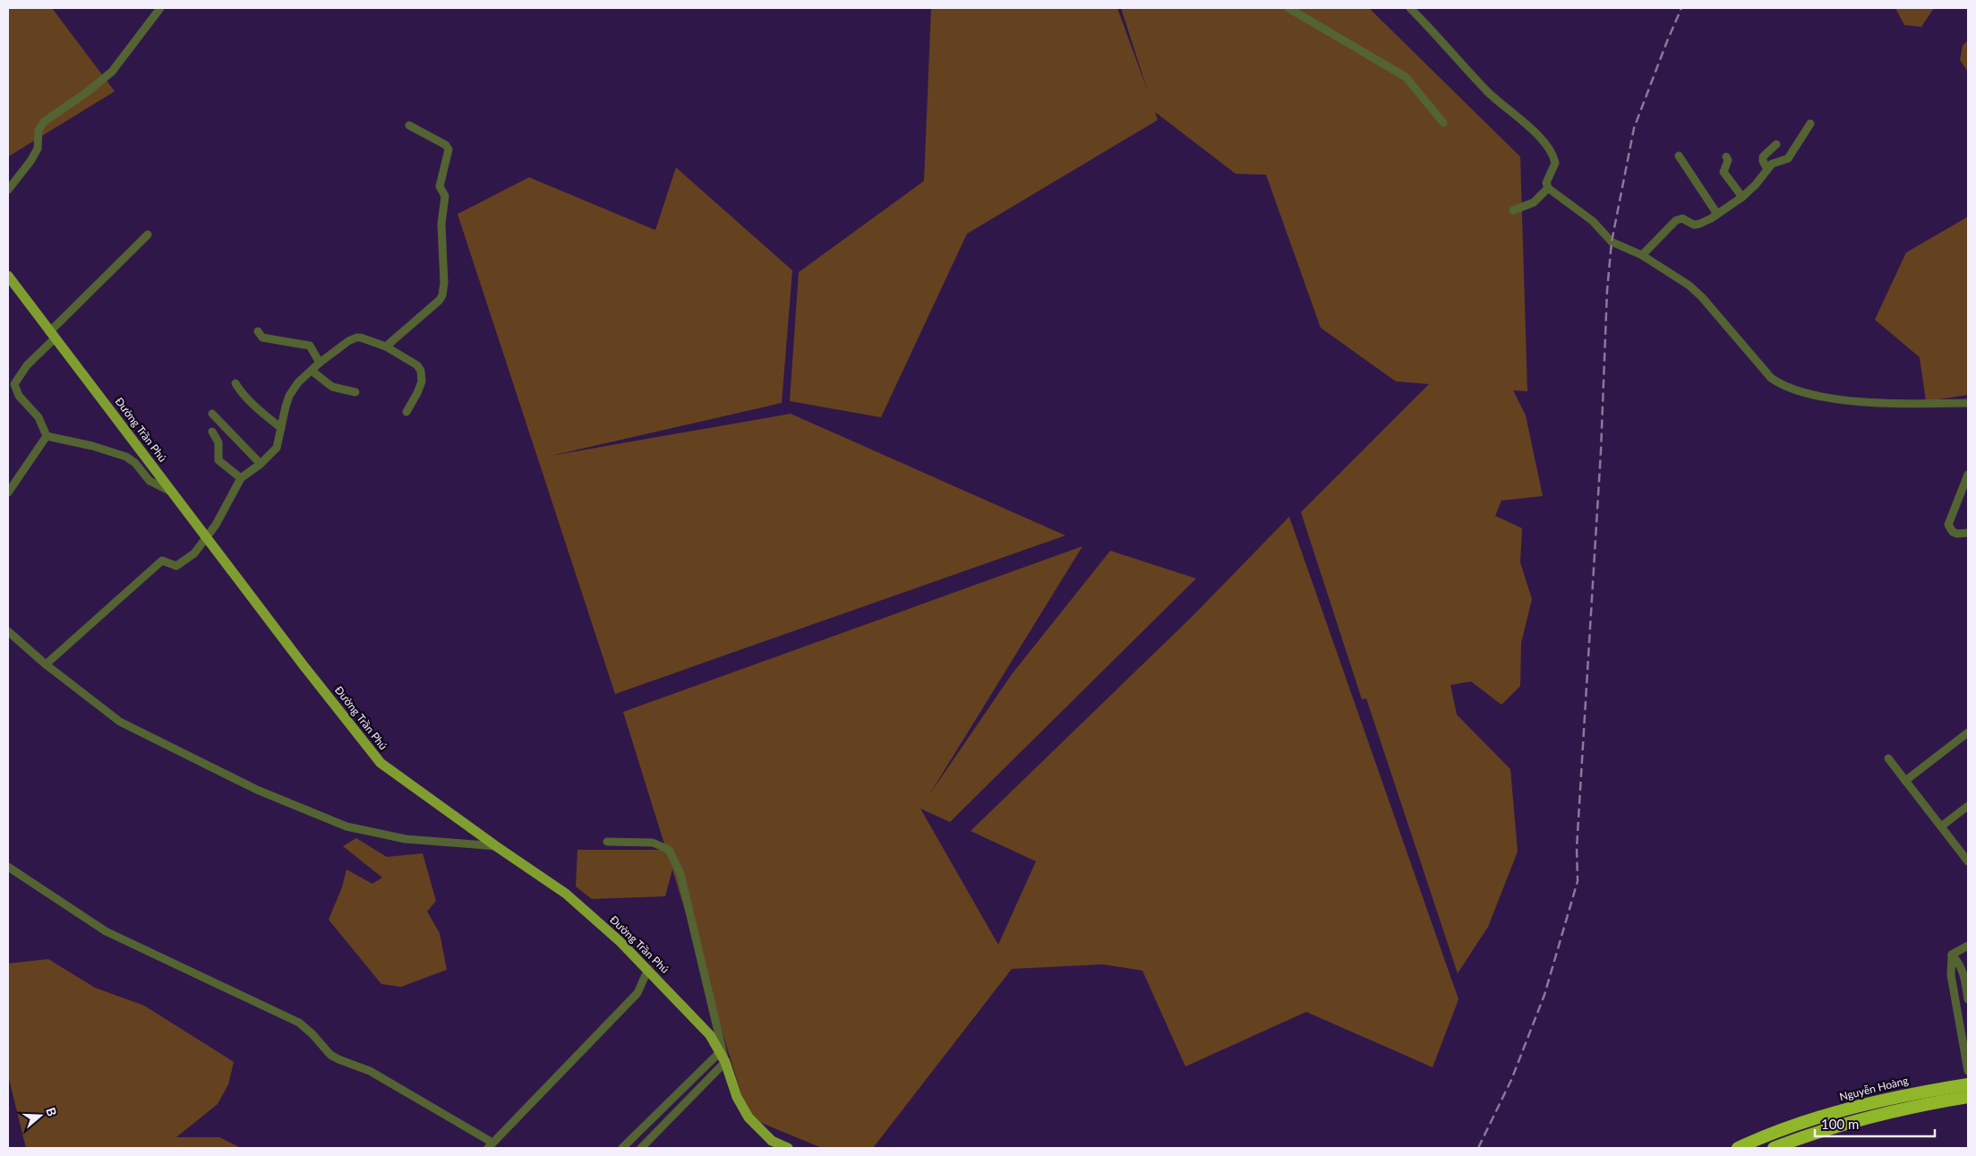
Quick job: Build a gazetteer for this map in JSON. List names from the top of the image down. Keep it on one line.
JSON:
{"streets":{"highway":["Nguyễn Hoàng"],"main road":["Đường Trần Phú"]},"scale_bar":"100 m","north":"right"}
